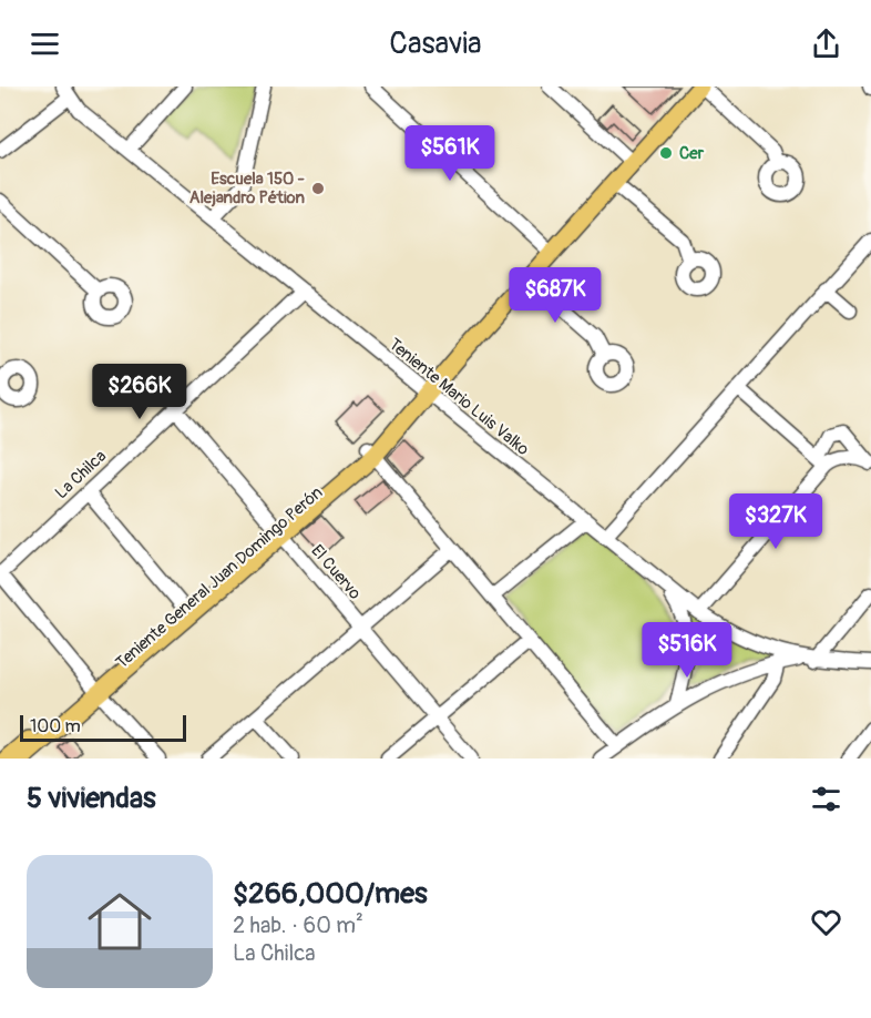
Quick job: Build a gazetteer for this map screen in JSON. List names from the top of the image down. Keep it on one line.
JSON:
{"streets":{"main road":["Teniente General Juan Domingo Perón"],"street":["Teniente Mario Luis Valko","La Chilca","El Cuervo"]},"crossings":[["Teniente Mario Luis Valko","La Chilca"],["Teniente Mario Luis Valko","Teniente General Juan Domingo Perón"],["La Chilca","El Cuervo"],["El Cuervo","Teniente General Juan Domingo Perón"]],"places":["Cer","Escuela 150 - Alejandro Pétion"],"scale_bar":"100 m","page":{"header":"Casavia","price":["$561K","$687K","$266K","$327K","$516K"],"scale":"100 m","heading":"5 viviendas","list":[{"name":"$266,000/mes","note":"2 hab. · 60 m² · La Chilca"}]}}
